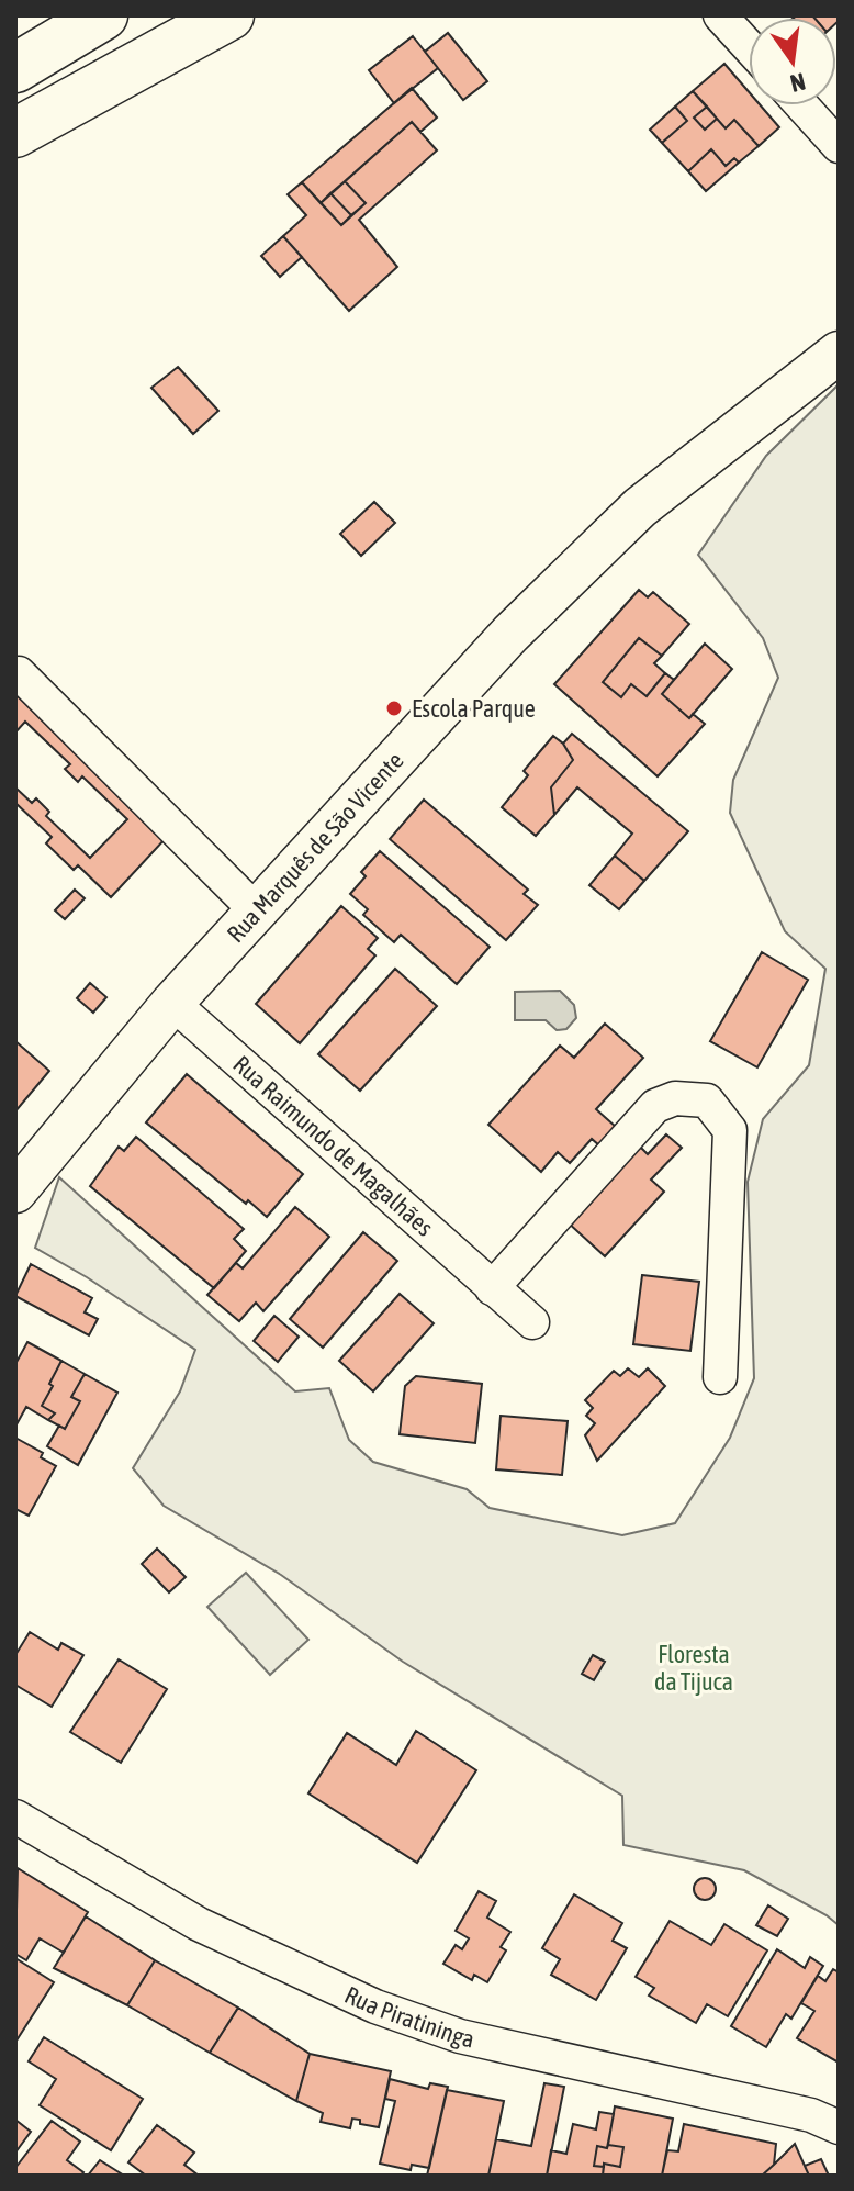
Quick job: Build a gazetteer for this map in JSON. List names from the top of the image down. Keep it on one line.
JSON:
{"streets":{"street":["Rua Marquês de São Vicente","Rua Raimundo de Magalhães","Rua Piratininga"]},"crossings":[["Rua Marquês de São Vicente","Rua Raimundo de Magalhães"]],"parks":["Floresta da Tijuca"],"places":["Escola Parque"],"north":"bottom"}
